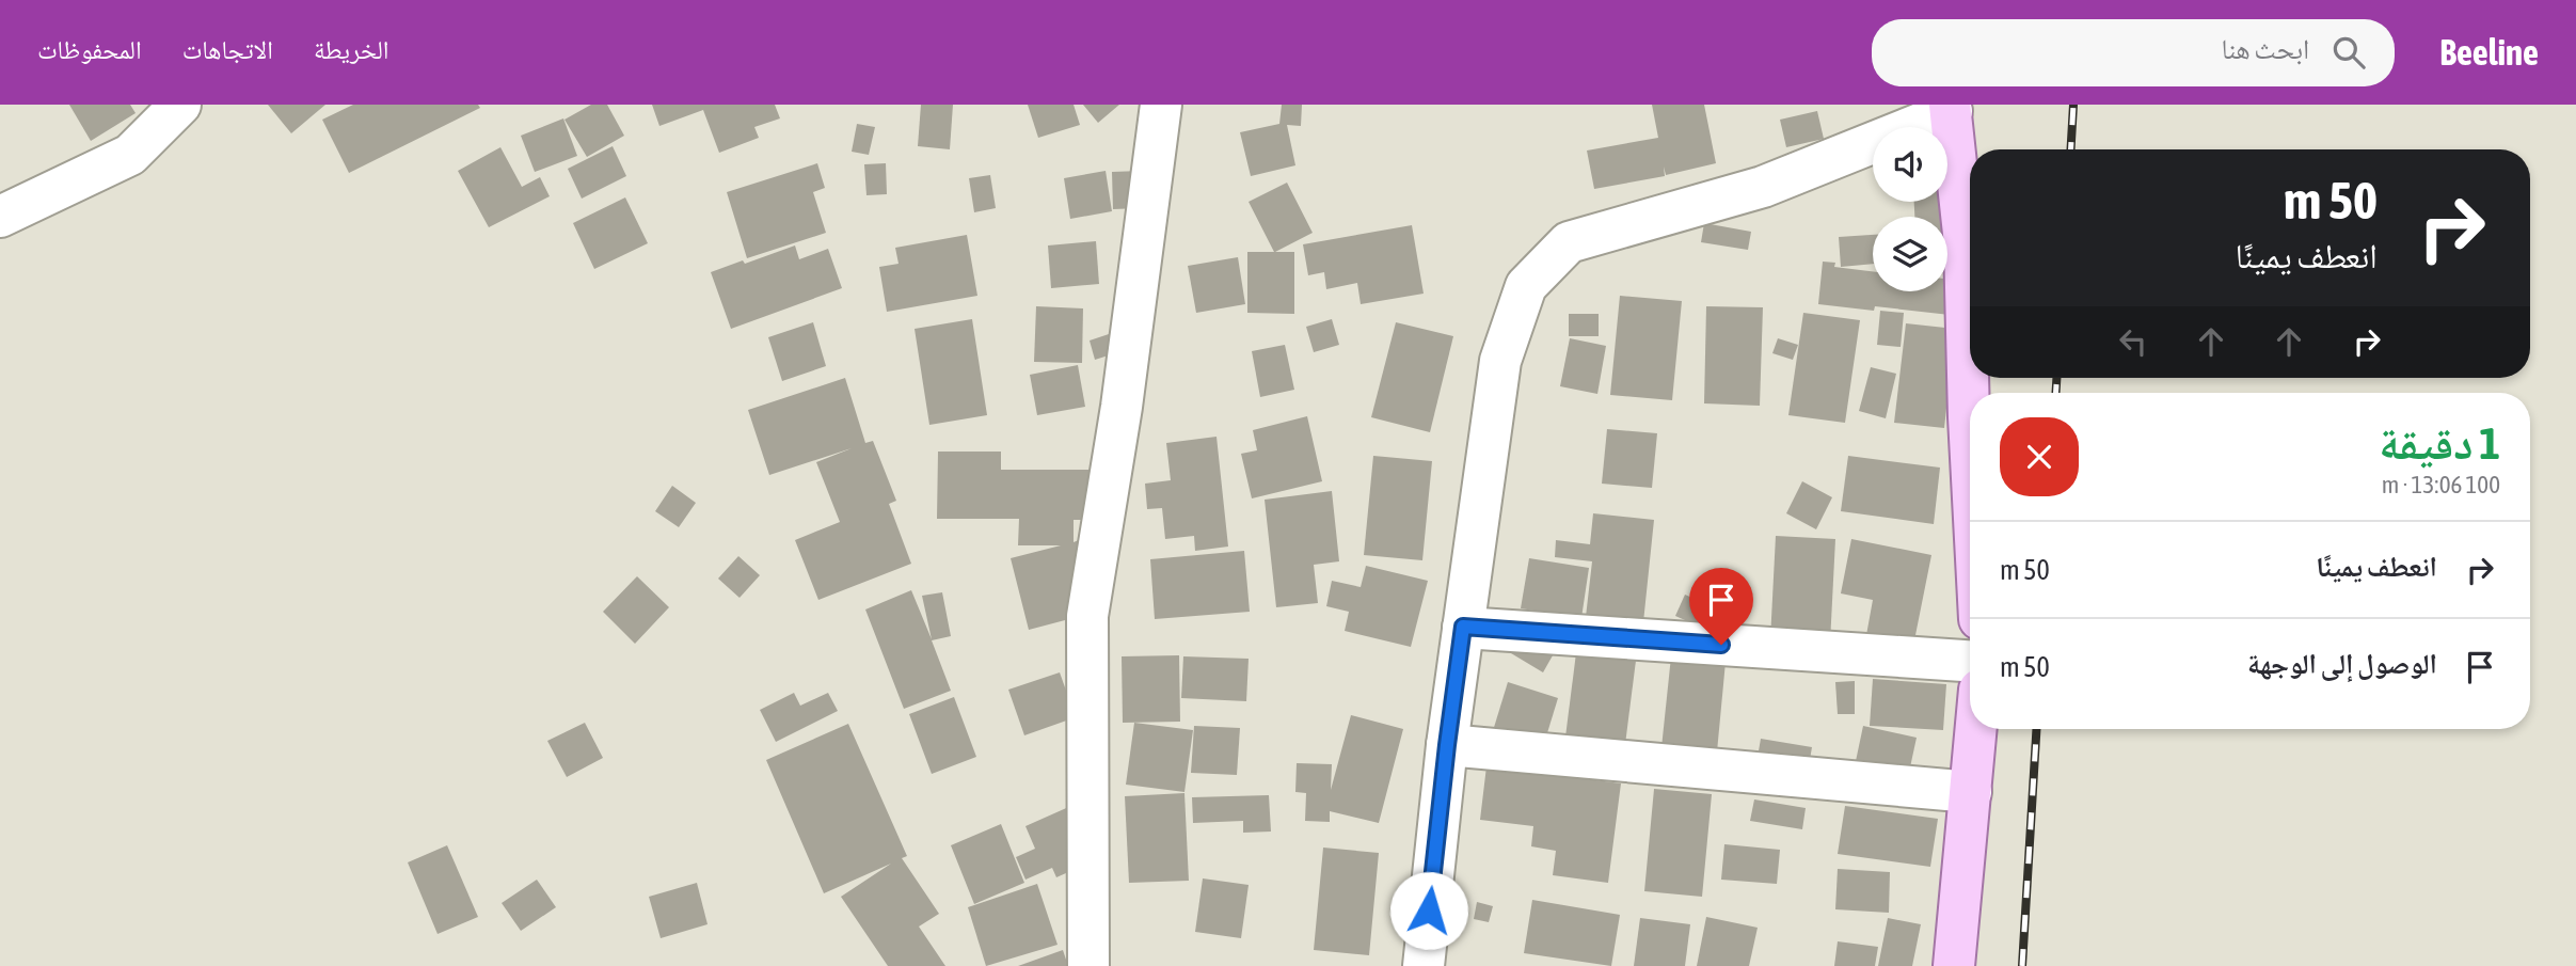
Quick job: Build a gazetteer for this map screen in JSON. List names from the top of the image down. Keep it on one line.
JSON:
{"page":{"header":"Beeline","search":"ابحث هنا","nav":["الخريطة","الاتجاهات","المحفوظات"],"turn":["50 m","انعطف يمينًا"],"heading":["1 دقيقة","100 m · 13:06"],"list":[{"name":"انعطف يمينًا","value":"50 m"},{"name":"الوصول إلى الوجهة","value":"50 m"}]}}
